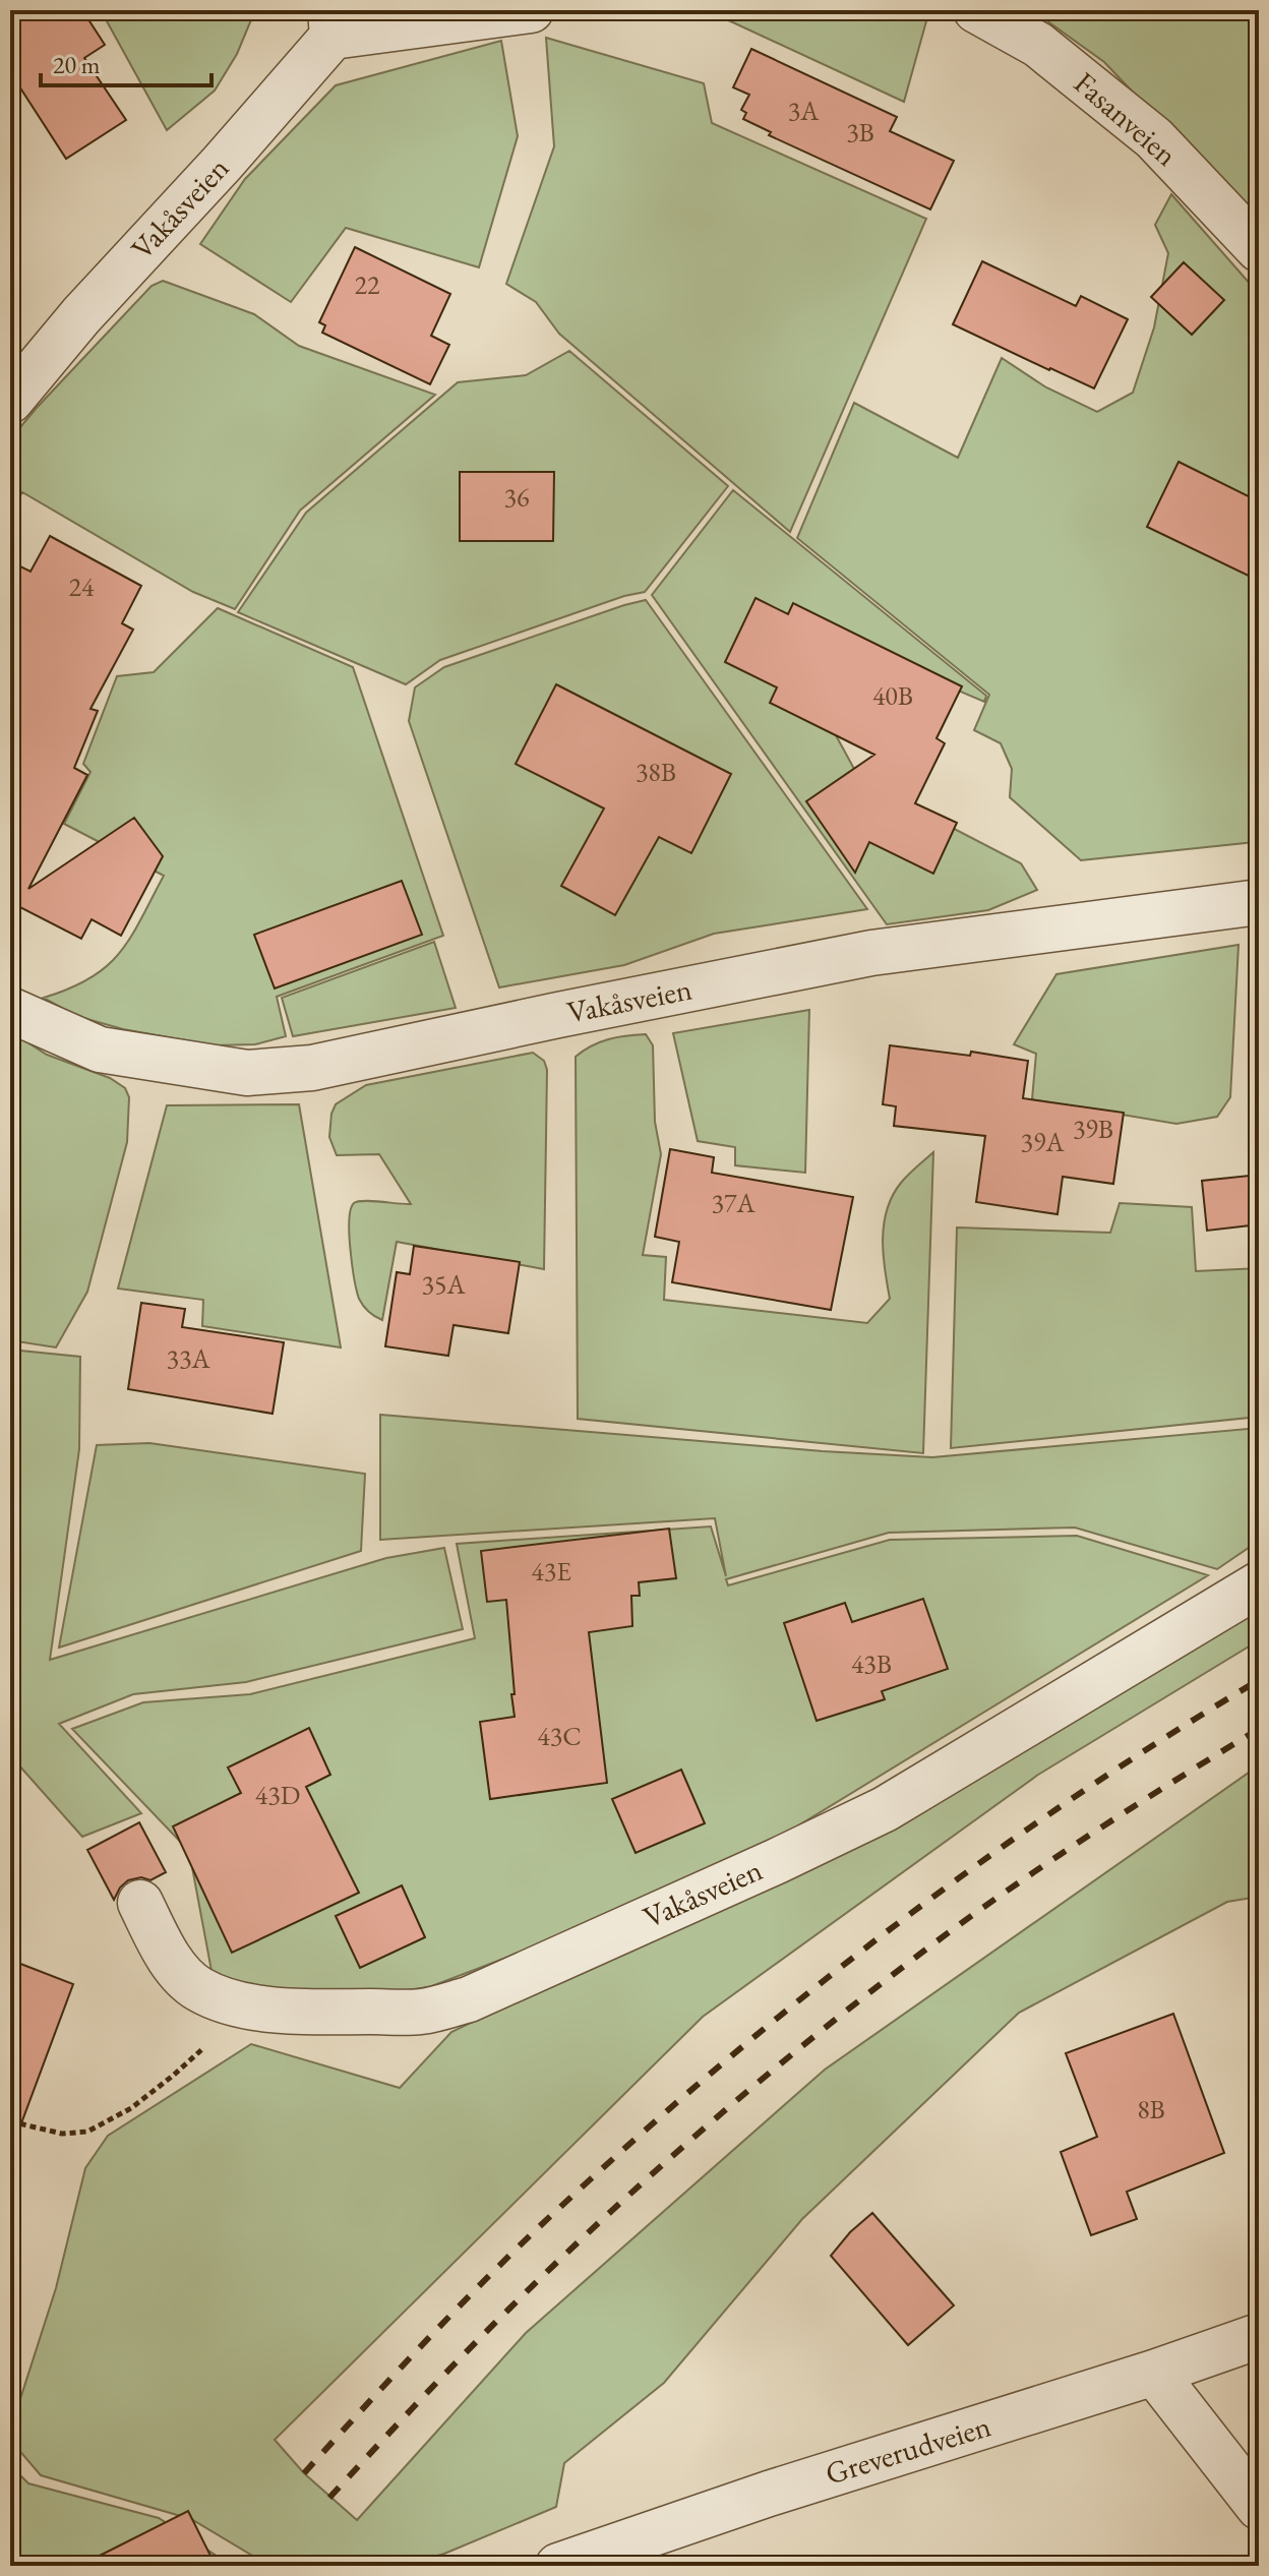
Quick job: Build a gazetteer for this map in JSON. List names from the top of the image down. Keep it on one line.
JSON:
{"streets":{"street":["Fasanveien","Vakåsveien","Greverudveien"]},"house_numbers":["3A","3B","22","36","24","40B","38B","39B","39A","37A","35A","33A","43E","43B","43C","43D","8B"],"scale_bar":"20 m"}
